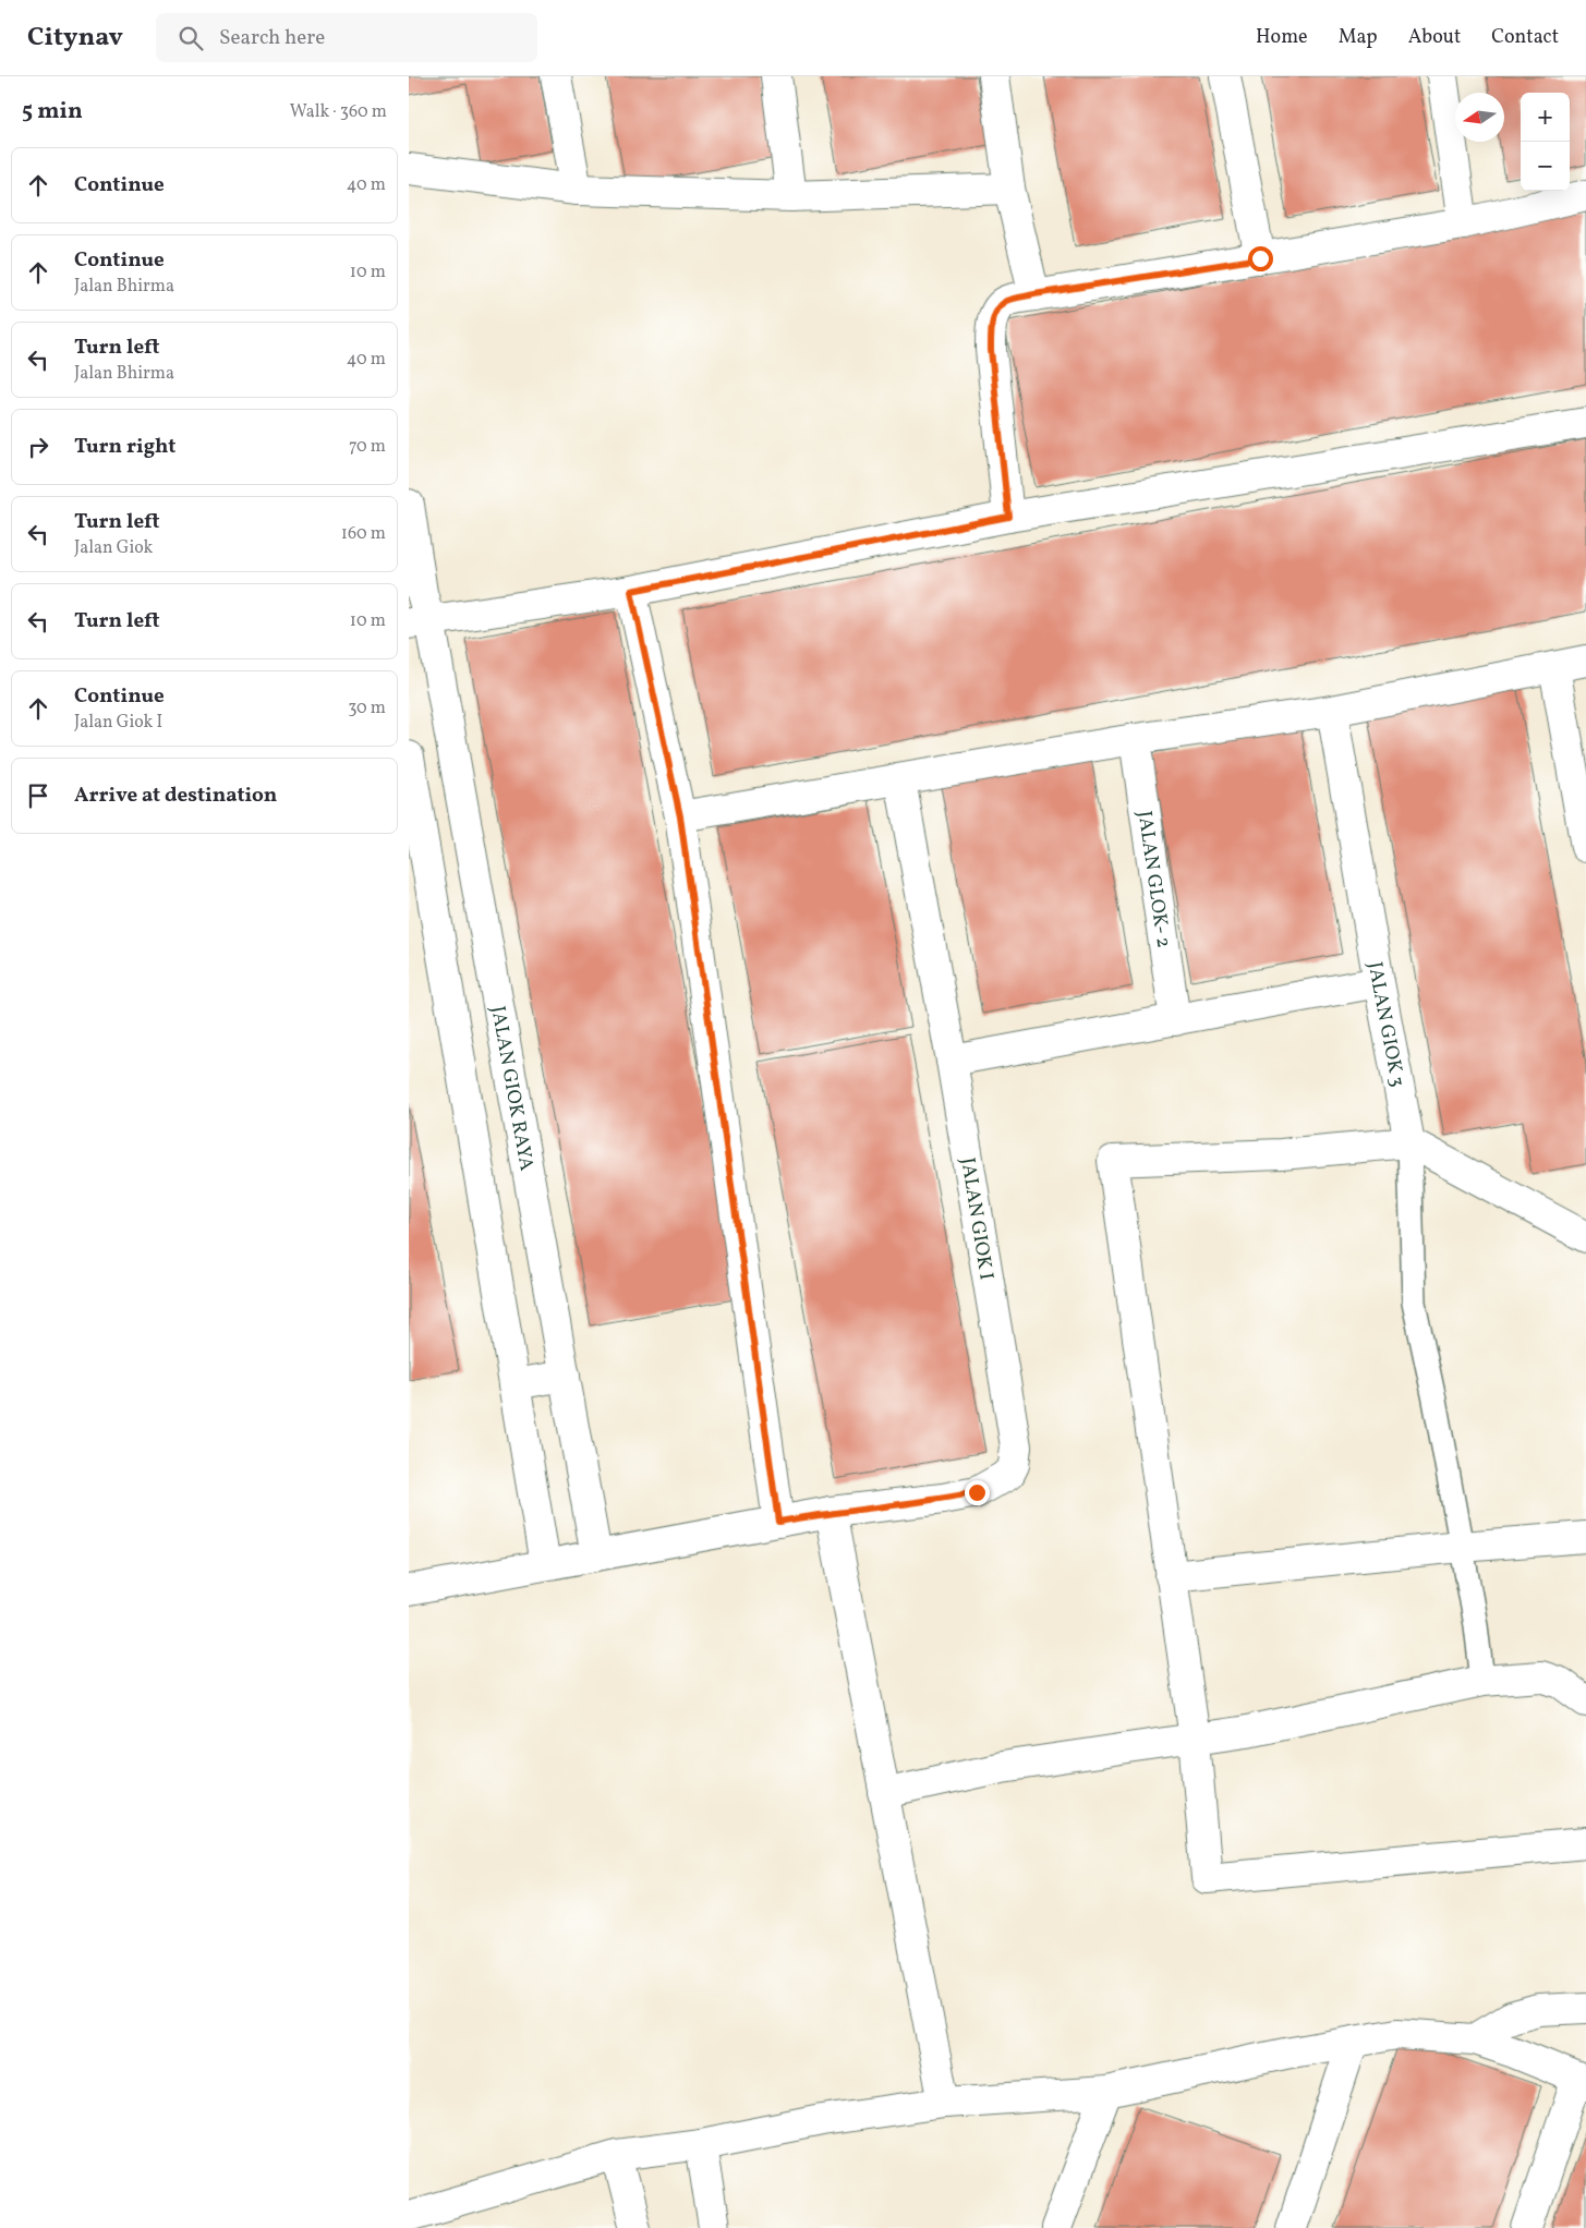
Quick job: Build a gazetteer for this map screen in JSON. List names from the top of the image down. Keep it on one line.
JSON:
{"streets":{"street":["JALAN GLOK- 2","JALAN GIOK 3","JALAN GIOK RAYA","JALAN GIOK I"]},"north":"left","page":{"header":"Citynav","search":"Search here","nav":["Home","Map","About","Contact"],"heading":["5 min","Walk · 360 m"],"map_buttons":["+","−"],"list":[["Continue","40 m"],["Continue","Jalan Bhirma","10 m"],["Turn left","Jalan Bhirma","40 m"],["Turn right","70 m"],["Turn left","Jalan Giok","160 m"],["Turn left","10 m"],["Continue","Jalan Giok I","30 m"],"Arrive at destination"]}}
